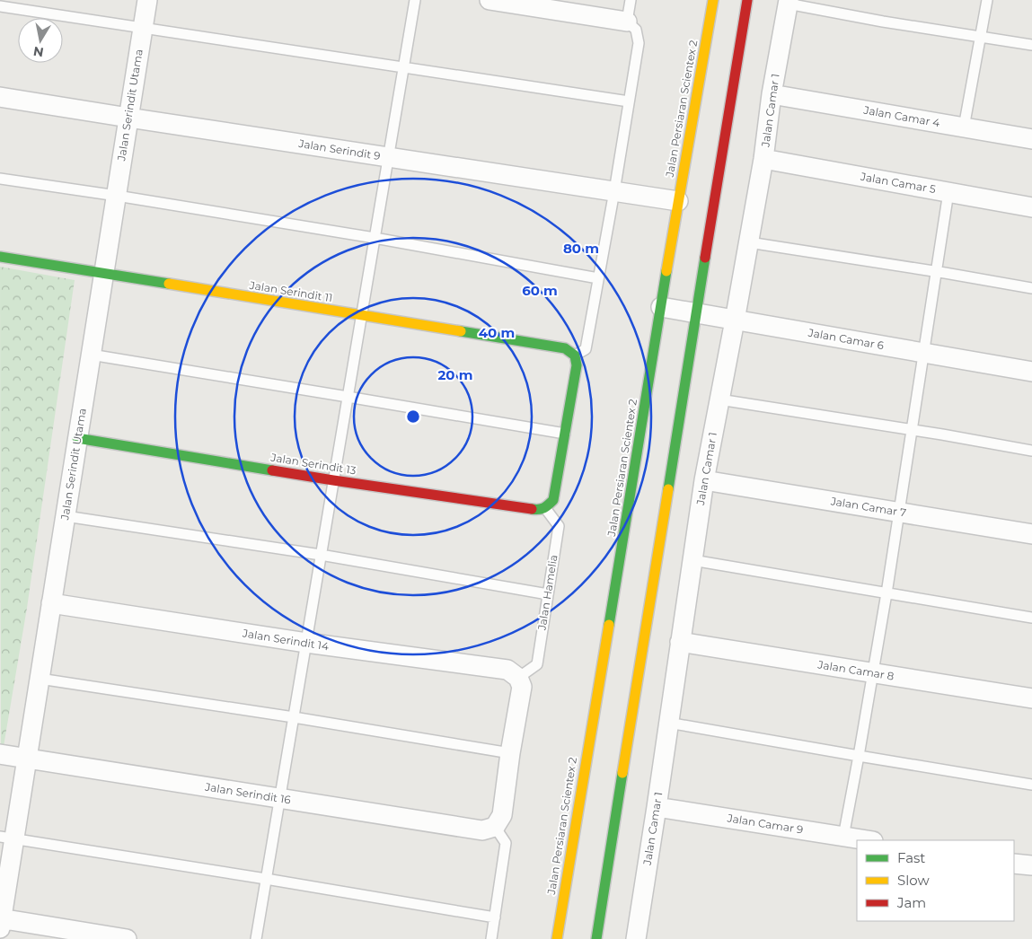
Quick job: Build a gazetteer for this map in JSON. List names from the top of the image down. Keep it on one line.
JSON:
{"streets":{"street":["Jalan Serindit Utama","Jalan Persiaran Scientex 2","Jalan Camar 1","Jalan Camar 4","Jalan Serindit 9","Jalan Camar 5","Jalan Serindit 11","Jalan Camar 6","Jalan Serindit 13","Jalan Camar 7","Jalan Serindit 14","Jalan Camar 8","Jalan Serindit 16","Jalan Camar 9"],"lane":["Jalan Hamelia"]},"crossings":[["Jalan Serindit Utama","Jalan Serindit 9"],["Jalan Serindit Utama","Jalan Serindit 11"],["Jalan Serindit Utama","Jalan Serindit 13"],["Jalan Serindit Utama","Jalan Serindit 14"],["Jalan Serindit Utama","Jalan Serindit 16"],["Jalan Persiaran Scientex 2","Jalan Serindit 9"],["Jalan Persiaran Scientex 2","Jalan Camar 6"],["Jalan Camar 1","Jalan Camar 4"],["Jalan Camar 1","Jalan Camar 5"],["Jalan Camar 1","Jalan Camar 6"],["Jalan Camar 1","Jalan Camar 7"],["Jalan Camar 1","Jalan Camar 8"],["Jalan Camar 1","Jalan Camar 9"],["Jalan Serindit 13","Jalan Hamelia"],["Jalan Hamelia","Jalan Serindit 14"]],"legend":["Fast","Slow","Jam"],"north":"bottom","rings":["80 m","60 m","40 m","20 m"]}
